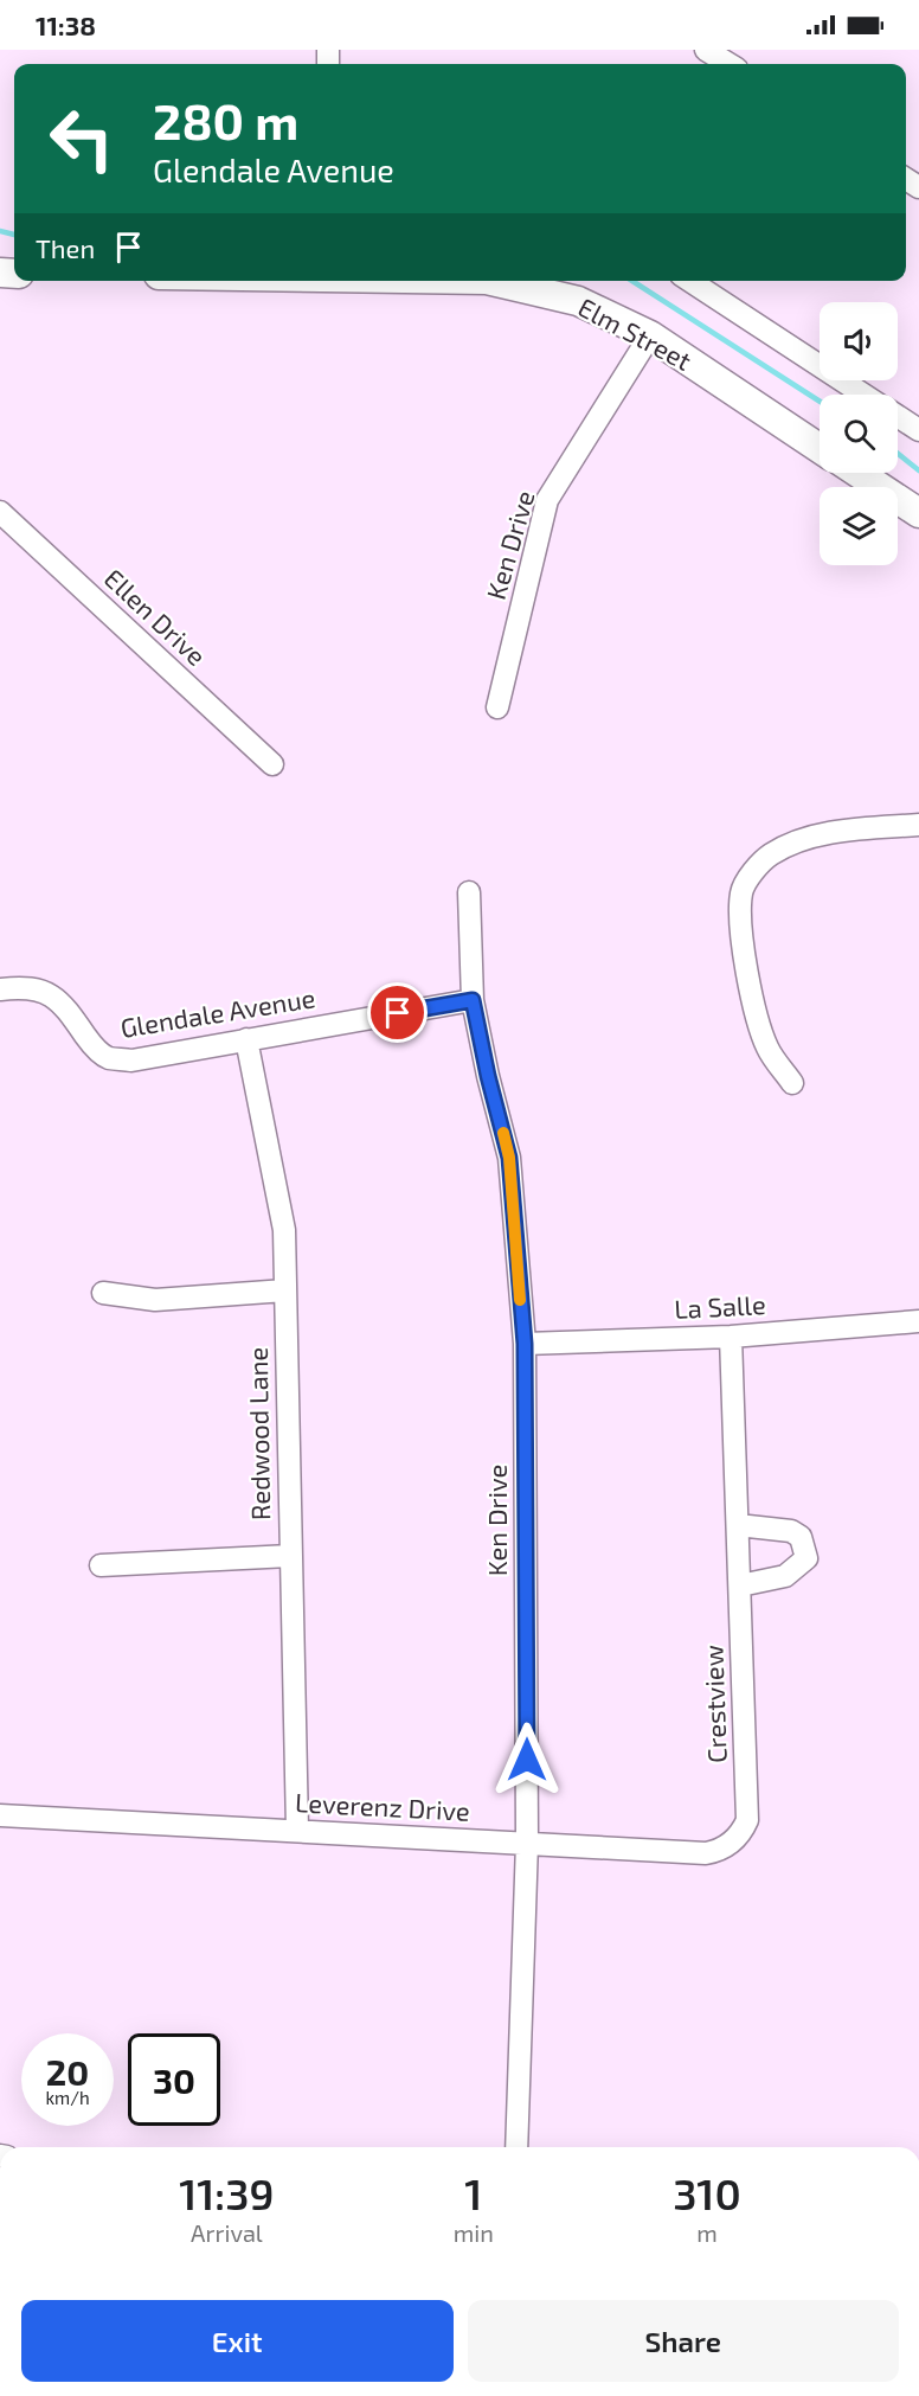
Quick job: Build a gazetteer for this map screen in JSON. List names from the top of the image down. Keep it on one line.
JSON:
{"streets":{"main road":["Elm Street"],"street":["Ken Drive","Ellen Drive","Glendale Avenue","La Salle","Redwood Lane","Crestview","Leverenz Drive"]},"crossings":[["Elm Street","Ken Drive"],["Ken Drive","Glendale Avenue"],["Ken Drive","La Salle"],["Ken Drive","Leverenz Drive"],["Glendale Avenue","Redwood Lane"],["La Salle","Crestview"],["Redwood Lane","Leverenz Drive"],["Crestview","Leverenz Drive"]],"page":{"status":"11:38","turn":["280 m","Glendale Avenue"],"then":"Then","speed":"20 km/h","limit":"30","eta":["11:39","Arrival","1","min","310","m"],"buttons":["Exit","Share"]}}
